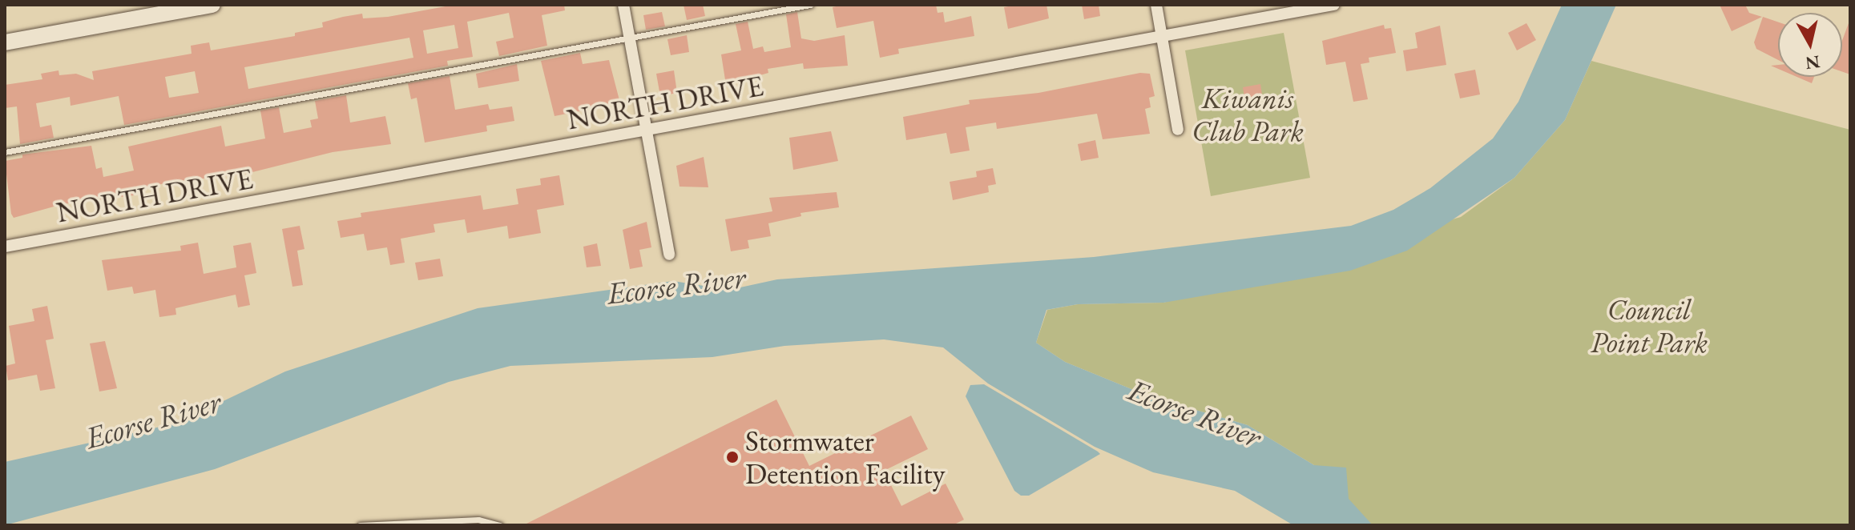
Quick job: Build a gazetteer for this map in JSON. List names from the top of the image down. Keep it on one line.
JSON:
{"streets":{"street":["NORTH DRIVE"]},"water":["Ecorse River"],"parks":["Kiwanis Club Park","Council Point Park"],"places":["Stormwater Detention Facility"],"north":"bottom"}
